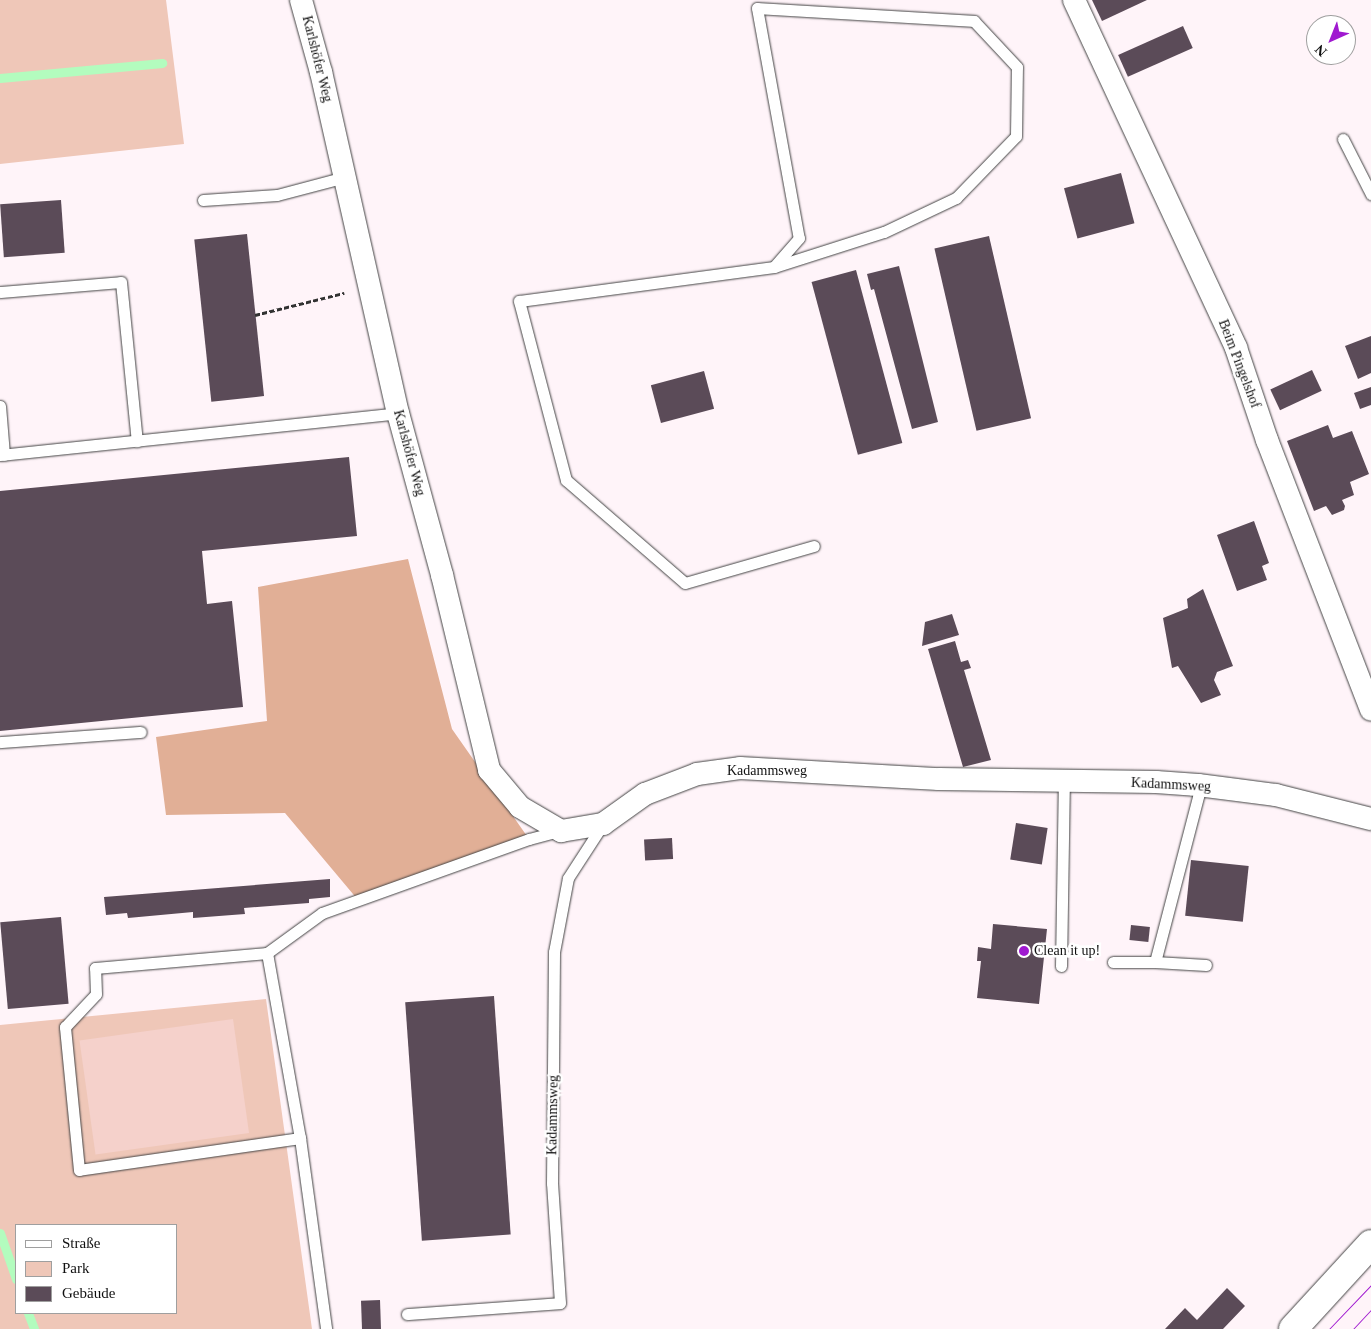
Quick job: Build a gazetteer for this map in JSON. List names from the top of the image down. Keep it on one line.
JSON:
{"streets":{"street":["Karlshöfer Weg","Beim Pingelshof","Kadammsweg"]},"places":["Clean it up!"],"legend":["Straße","Park","Gebäude"],"north":"bottom left"}
